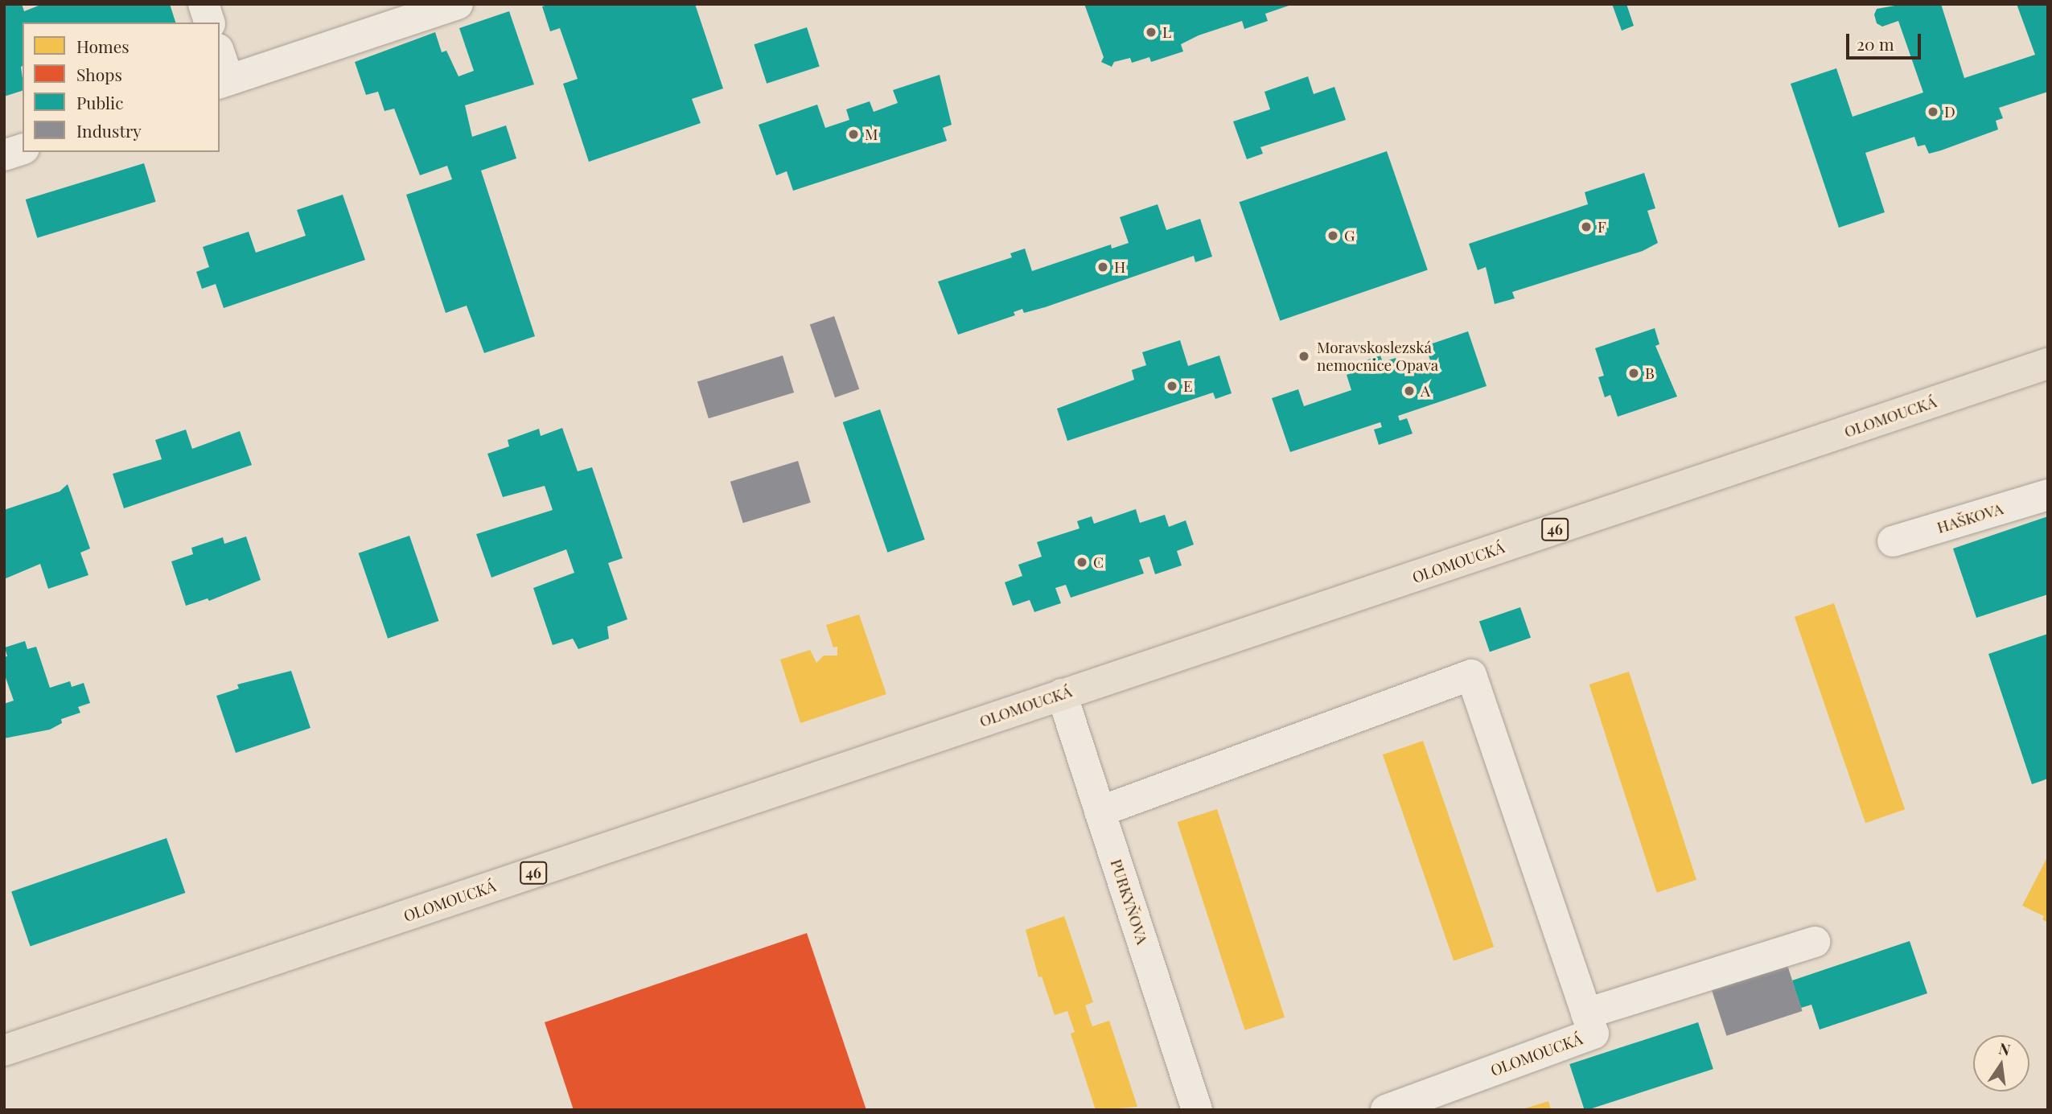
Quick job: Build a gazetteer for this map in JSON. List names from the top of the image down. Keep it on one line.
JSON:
{"streets":{"main road":["OLOMOUCKÁ","46"],"street":["HAŠKOVA","PURKYŇOVA"]},"crossings":[["OLOMOUCKÁ","PURKYŇOVA"]],"places":["L","D","M","F","G","H","Moravskoslezská nemocnice Opava","B","E","A","C"],"legend":["Homes","Shops","Public","Industry"],"scale_bar":"20 m","north":"top"}
